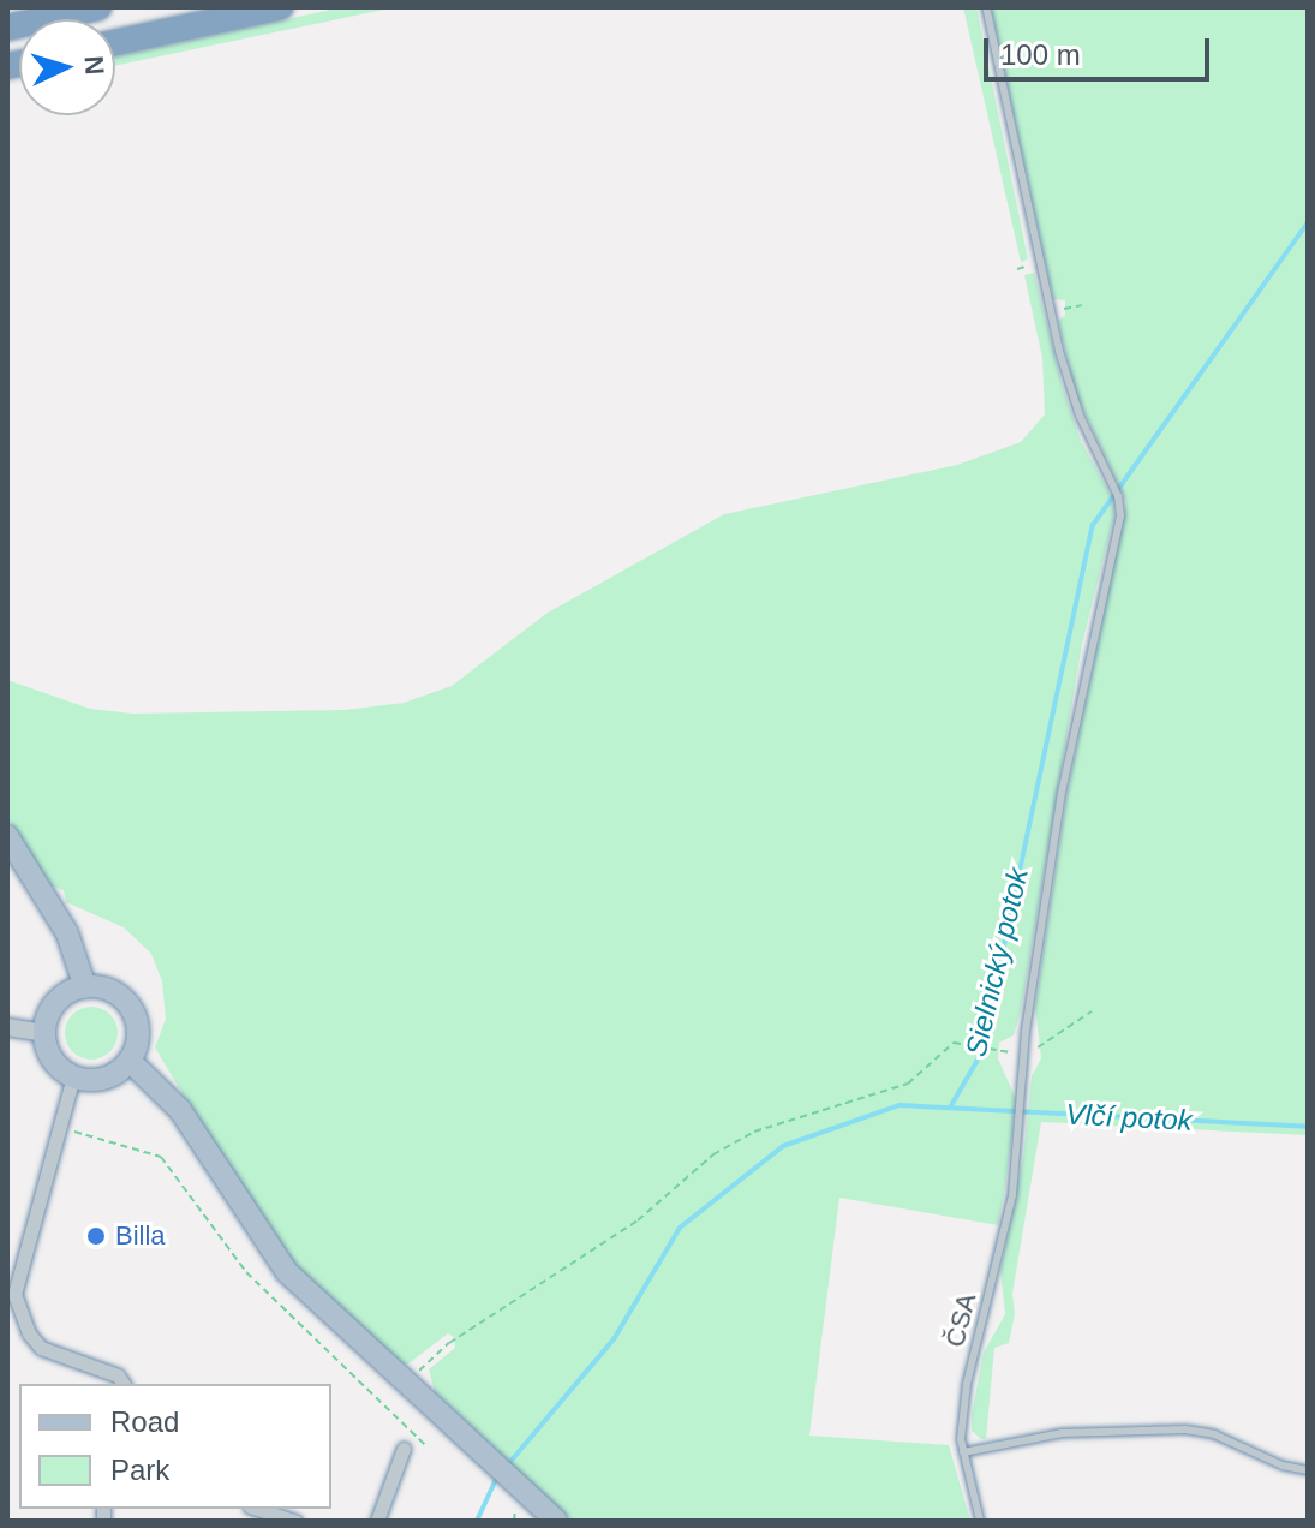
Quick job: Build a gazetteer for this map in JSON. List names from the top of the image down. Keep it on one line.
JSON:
{"streets":{"lane":["ČSA"]},"water":["Sielnický potok","Vlčí potok"],"places":["Billa"],"legend":["Road","Park"],"scale_bar":"100 m","north":"right"}
